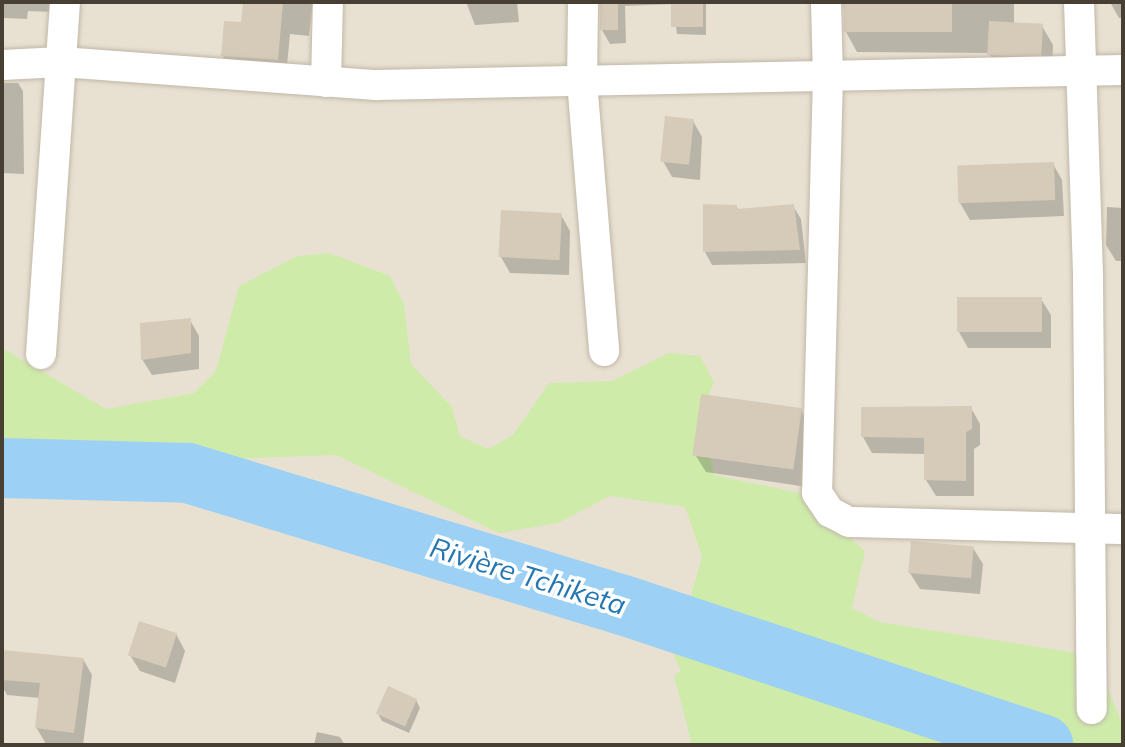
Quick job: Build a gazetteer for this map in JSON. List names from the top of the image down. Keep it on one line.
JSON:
{"water":["Rivière Tchiketa"]}
